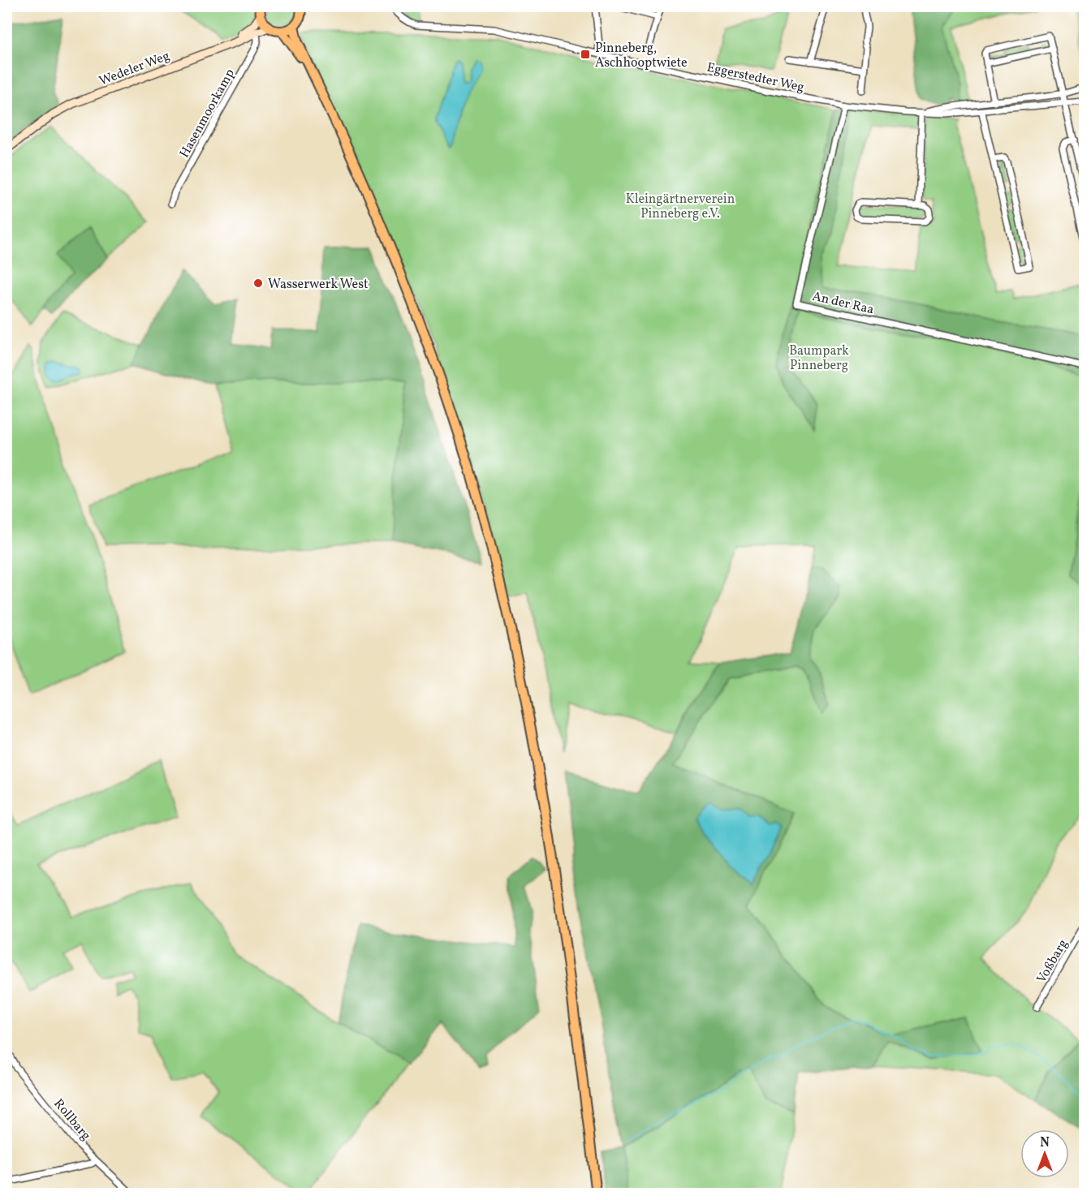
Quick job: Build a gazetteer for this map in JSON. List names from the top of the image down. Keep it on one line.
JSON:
{"streets":{"main road":["Wedeler Weg"],"street":["Eggerstedter Weg","Hasenmoorkamp","An der Raa","Voßbarg","Rollbarg"]},"crossings":[["Wedeler Weg","Hasenmoorkamp"],["Eggerstedter Weg","An der Raa"]],"parks":["Kleingärtnerverein Pinneberg e.V.","Baumpark Pinneberg"],"places":{"transit":["Pinneberg, Aschhooptwiete"],"other":["Wasserwerk West"]},"north":"top"}
